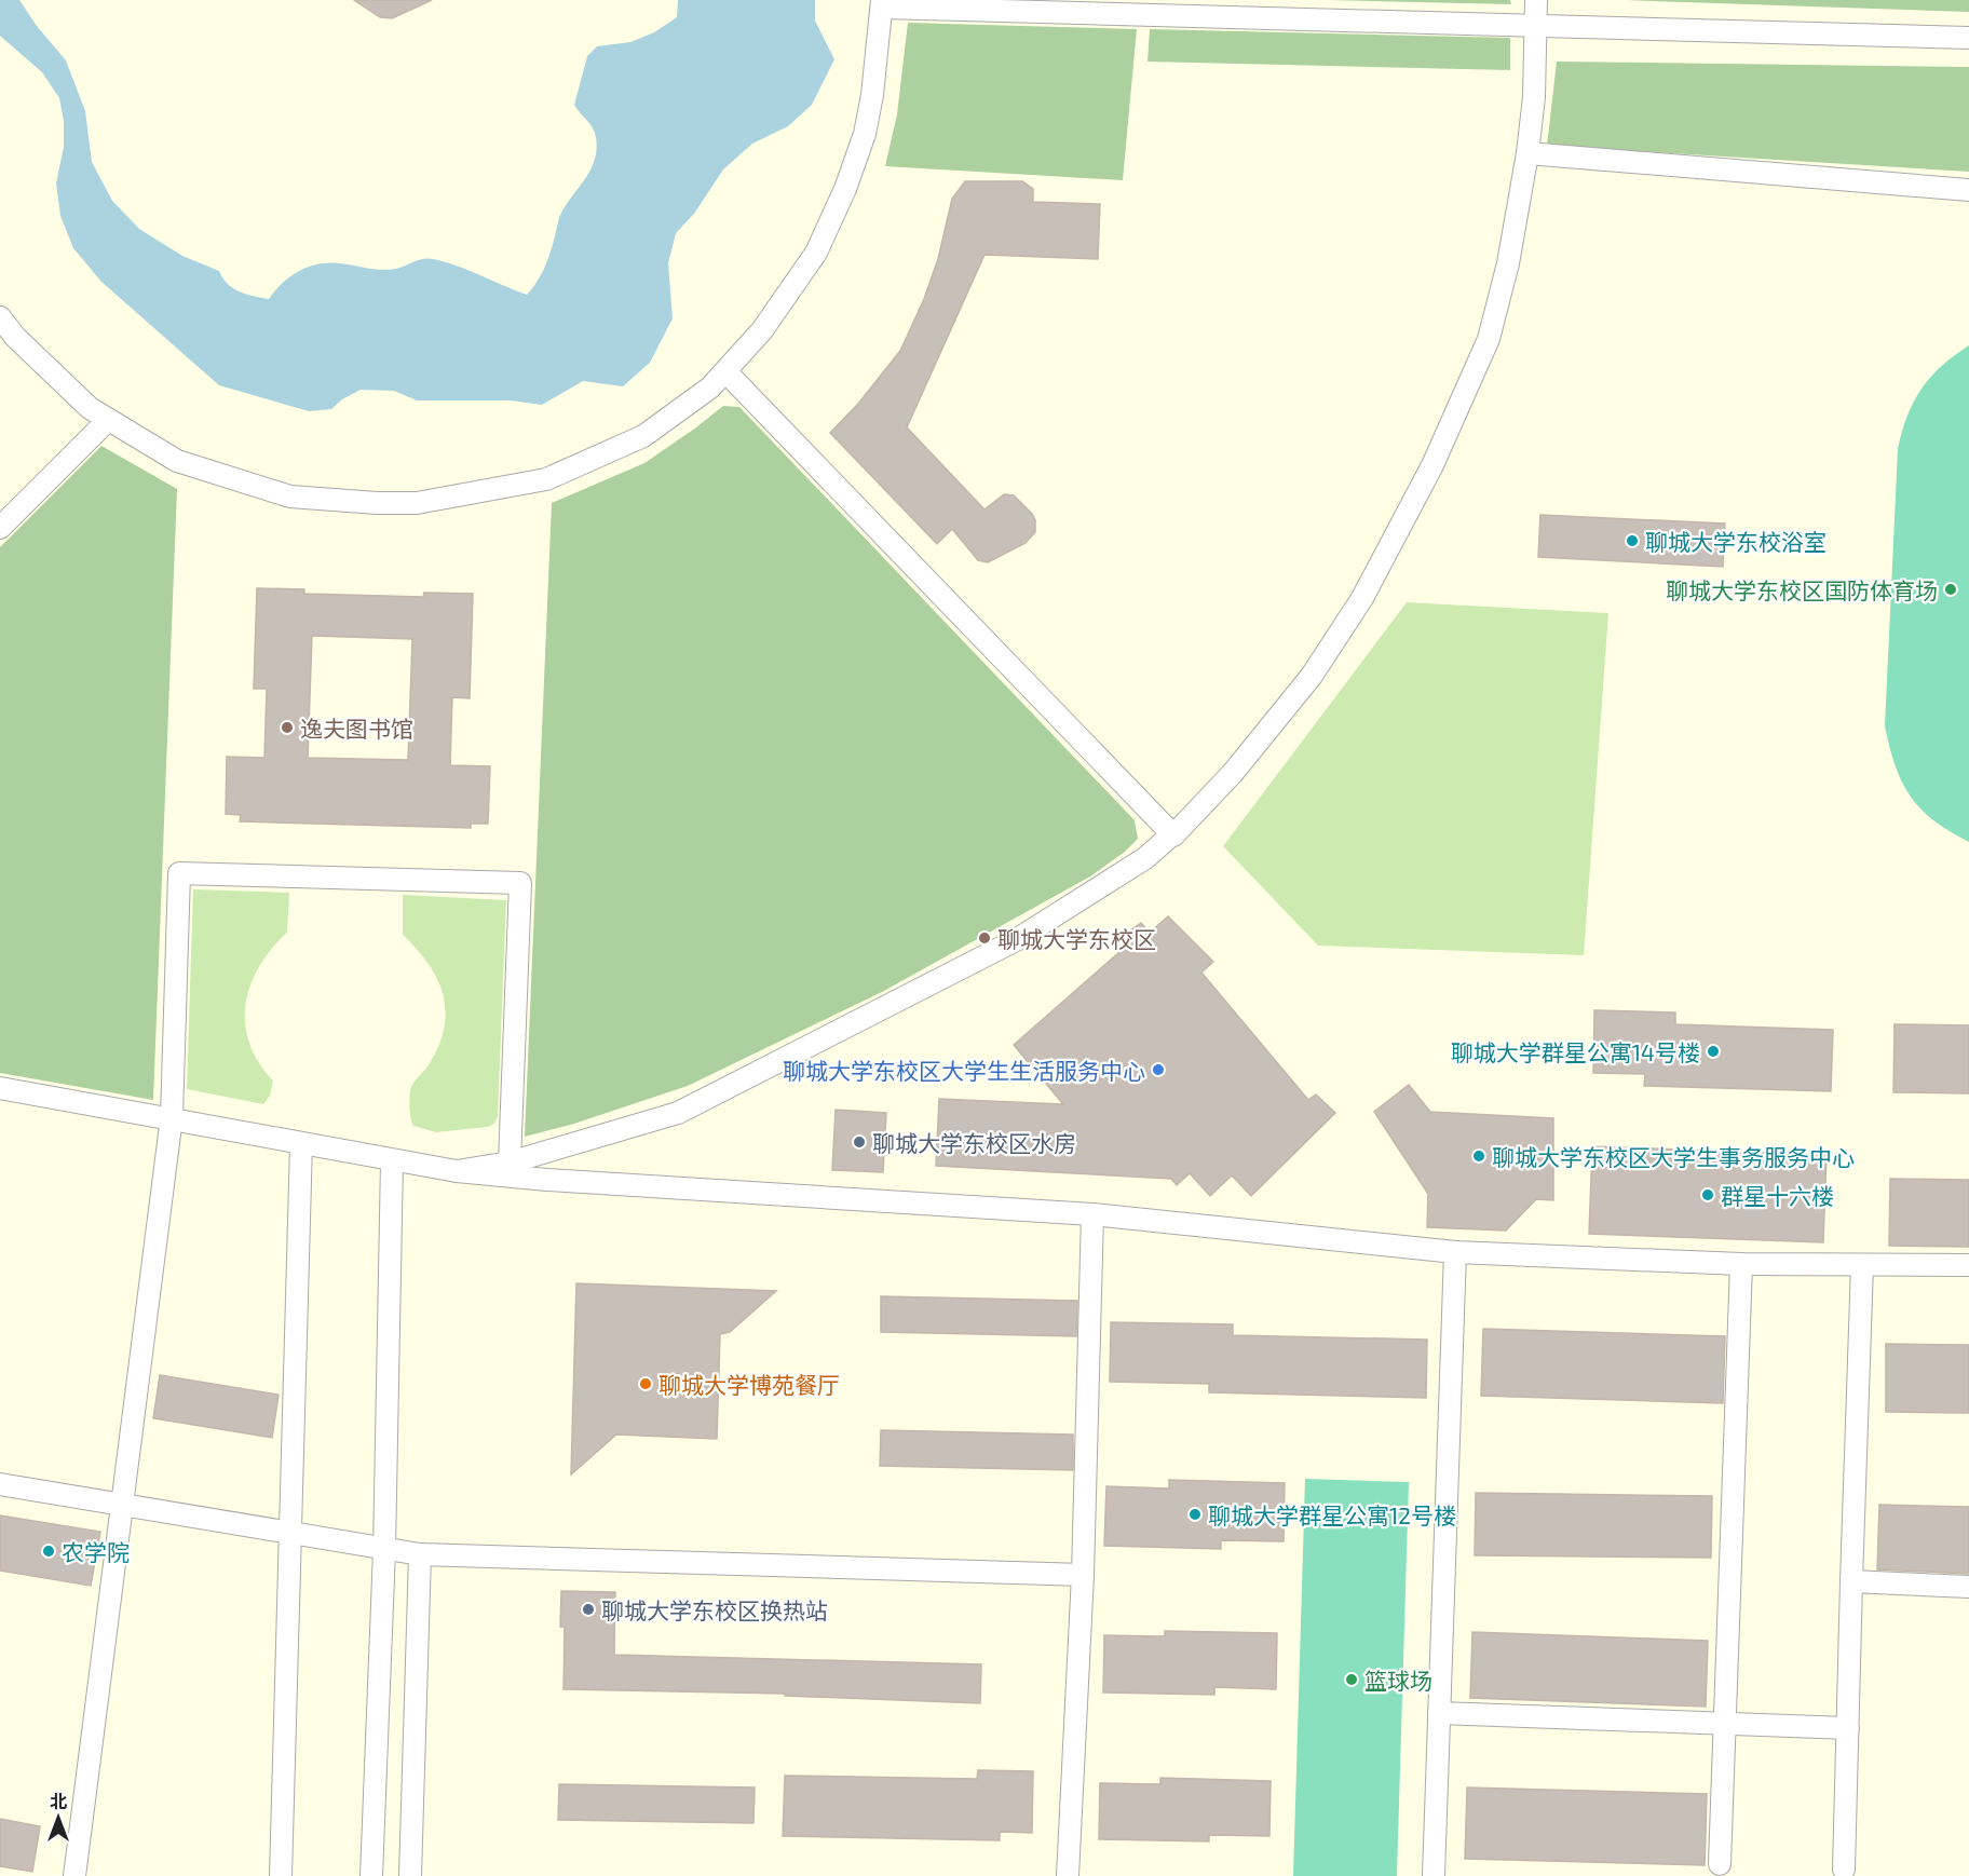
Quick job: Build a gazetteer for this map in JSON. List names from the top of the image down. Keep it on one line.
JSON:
{"places":["聊城大学东校浴室","聊城大学东校区国防体育场","逸夫图书馆","聊城大学东校区","聊城大学群星公寓14号楼","聊城大学东校区大学生生活服务中心","聊城大学东校区水房","聊城大学东校区大学生事务服务中心","群星十六楼","聊城大学博苑餐厅","聊城大学群星公寓12号楼","农学院","聊城大学东校区换热站","篮球场"],"north":"top"}
